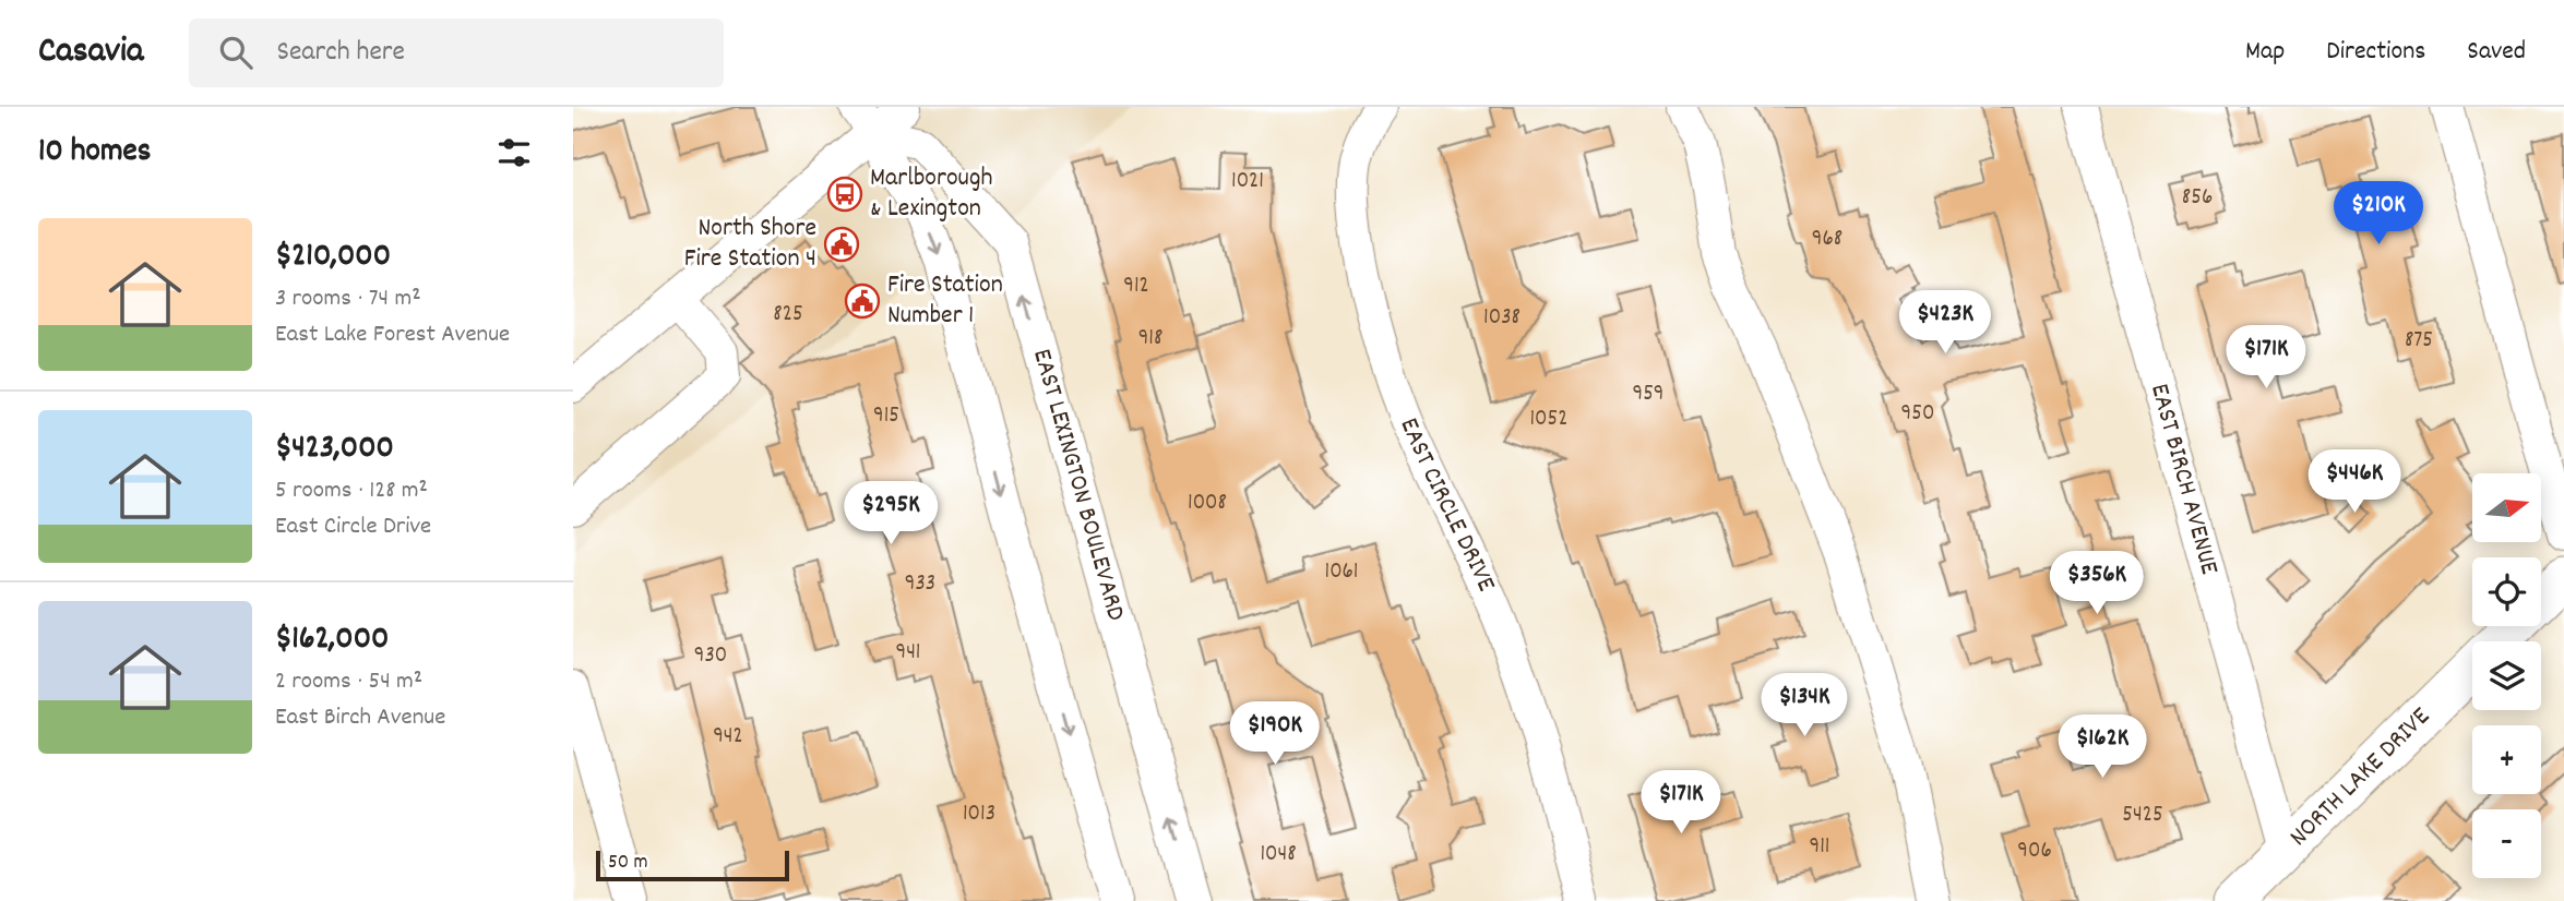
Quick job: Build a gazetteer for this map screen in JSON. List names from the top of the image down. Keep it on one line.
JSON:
{"streets":{"main road":["NORTH LAKE DRIVE"],"street":["EAST BIRCH AVENUE","EAST LEXINGTON BOULEVARD","EAST CIRCLE DRIVE"]},"crossings":[["EAST BIRCH AVENUE","NORTH LAKE DRIVE"]],"places":{"bus stop":["Marlborough & Lexington"],"public building":["North Shore Fire Station 4","Fire Station Number 1"]},"house_numbers":["1021","856","968","912","825","1038","918","875","959","950","915","1052","1008","1061","933","941","930","942","1013","5425","911","906","1048"],"scale_bar":"50 m","north":"right","page":{"header":"Casavia","search":"Search here","nav":["Map","Directions","Saved"],"heading":"10 homes","price":["$210K","$423K","$171K","$446K","$295K","$356K","$134K","$190K","$162K","$171K"],"list":[{"name":"$210,000","note":"3 rooms · 74 m² · East Lake Forest Avenue"},{"name":"$423,000","note":"5 rooms · 128 m² · East Circle Drive"},{"name":"$162,000","note":"2 rooms · 54 m² · East Birch Avenue"}],"map_buttons":["+","−"],"scale":"50 m"}}
